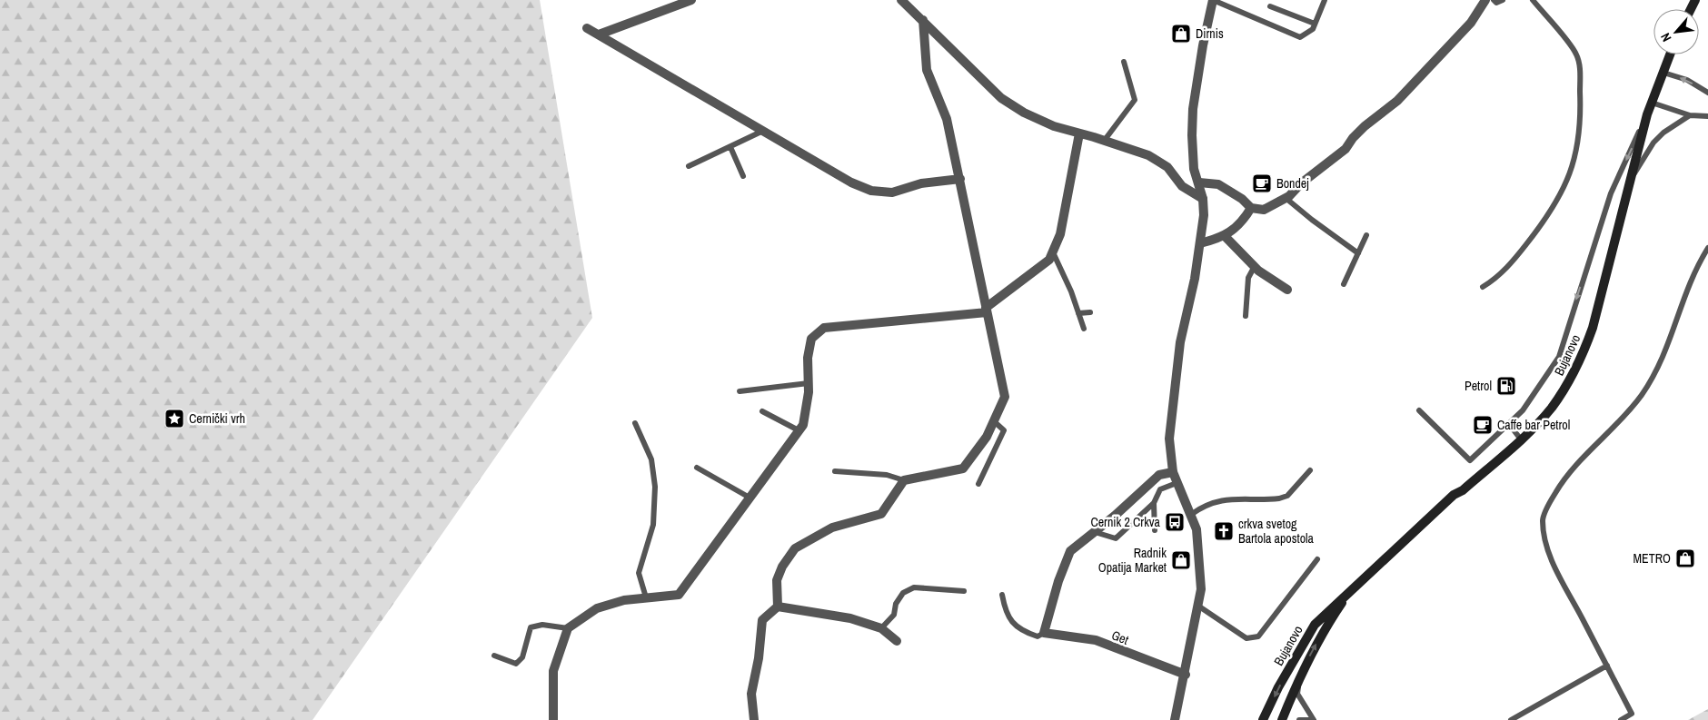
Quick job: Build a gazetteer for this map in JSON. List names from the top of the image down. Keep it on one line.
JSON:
{"streets":{"main road":["Bujanovo"],"street":["Get"]},"places":{"shop":["Dirnis","METRO","Radnik Opatija Market"],"cafe":["Bondej","Caffe bar Petrol"],"fuel station":["Petrol"],"place":["Cernički vrh"],"bus stop":["Cernik 2 Crkva"],"church":["crkva svetog Bartola apostola"]},"north":"bottom left"}
